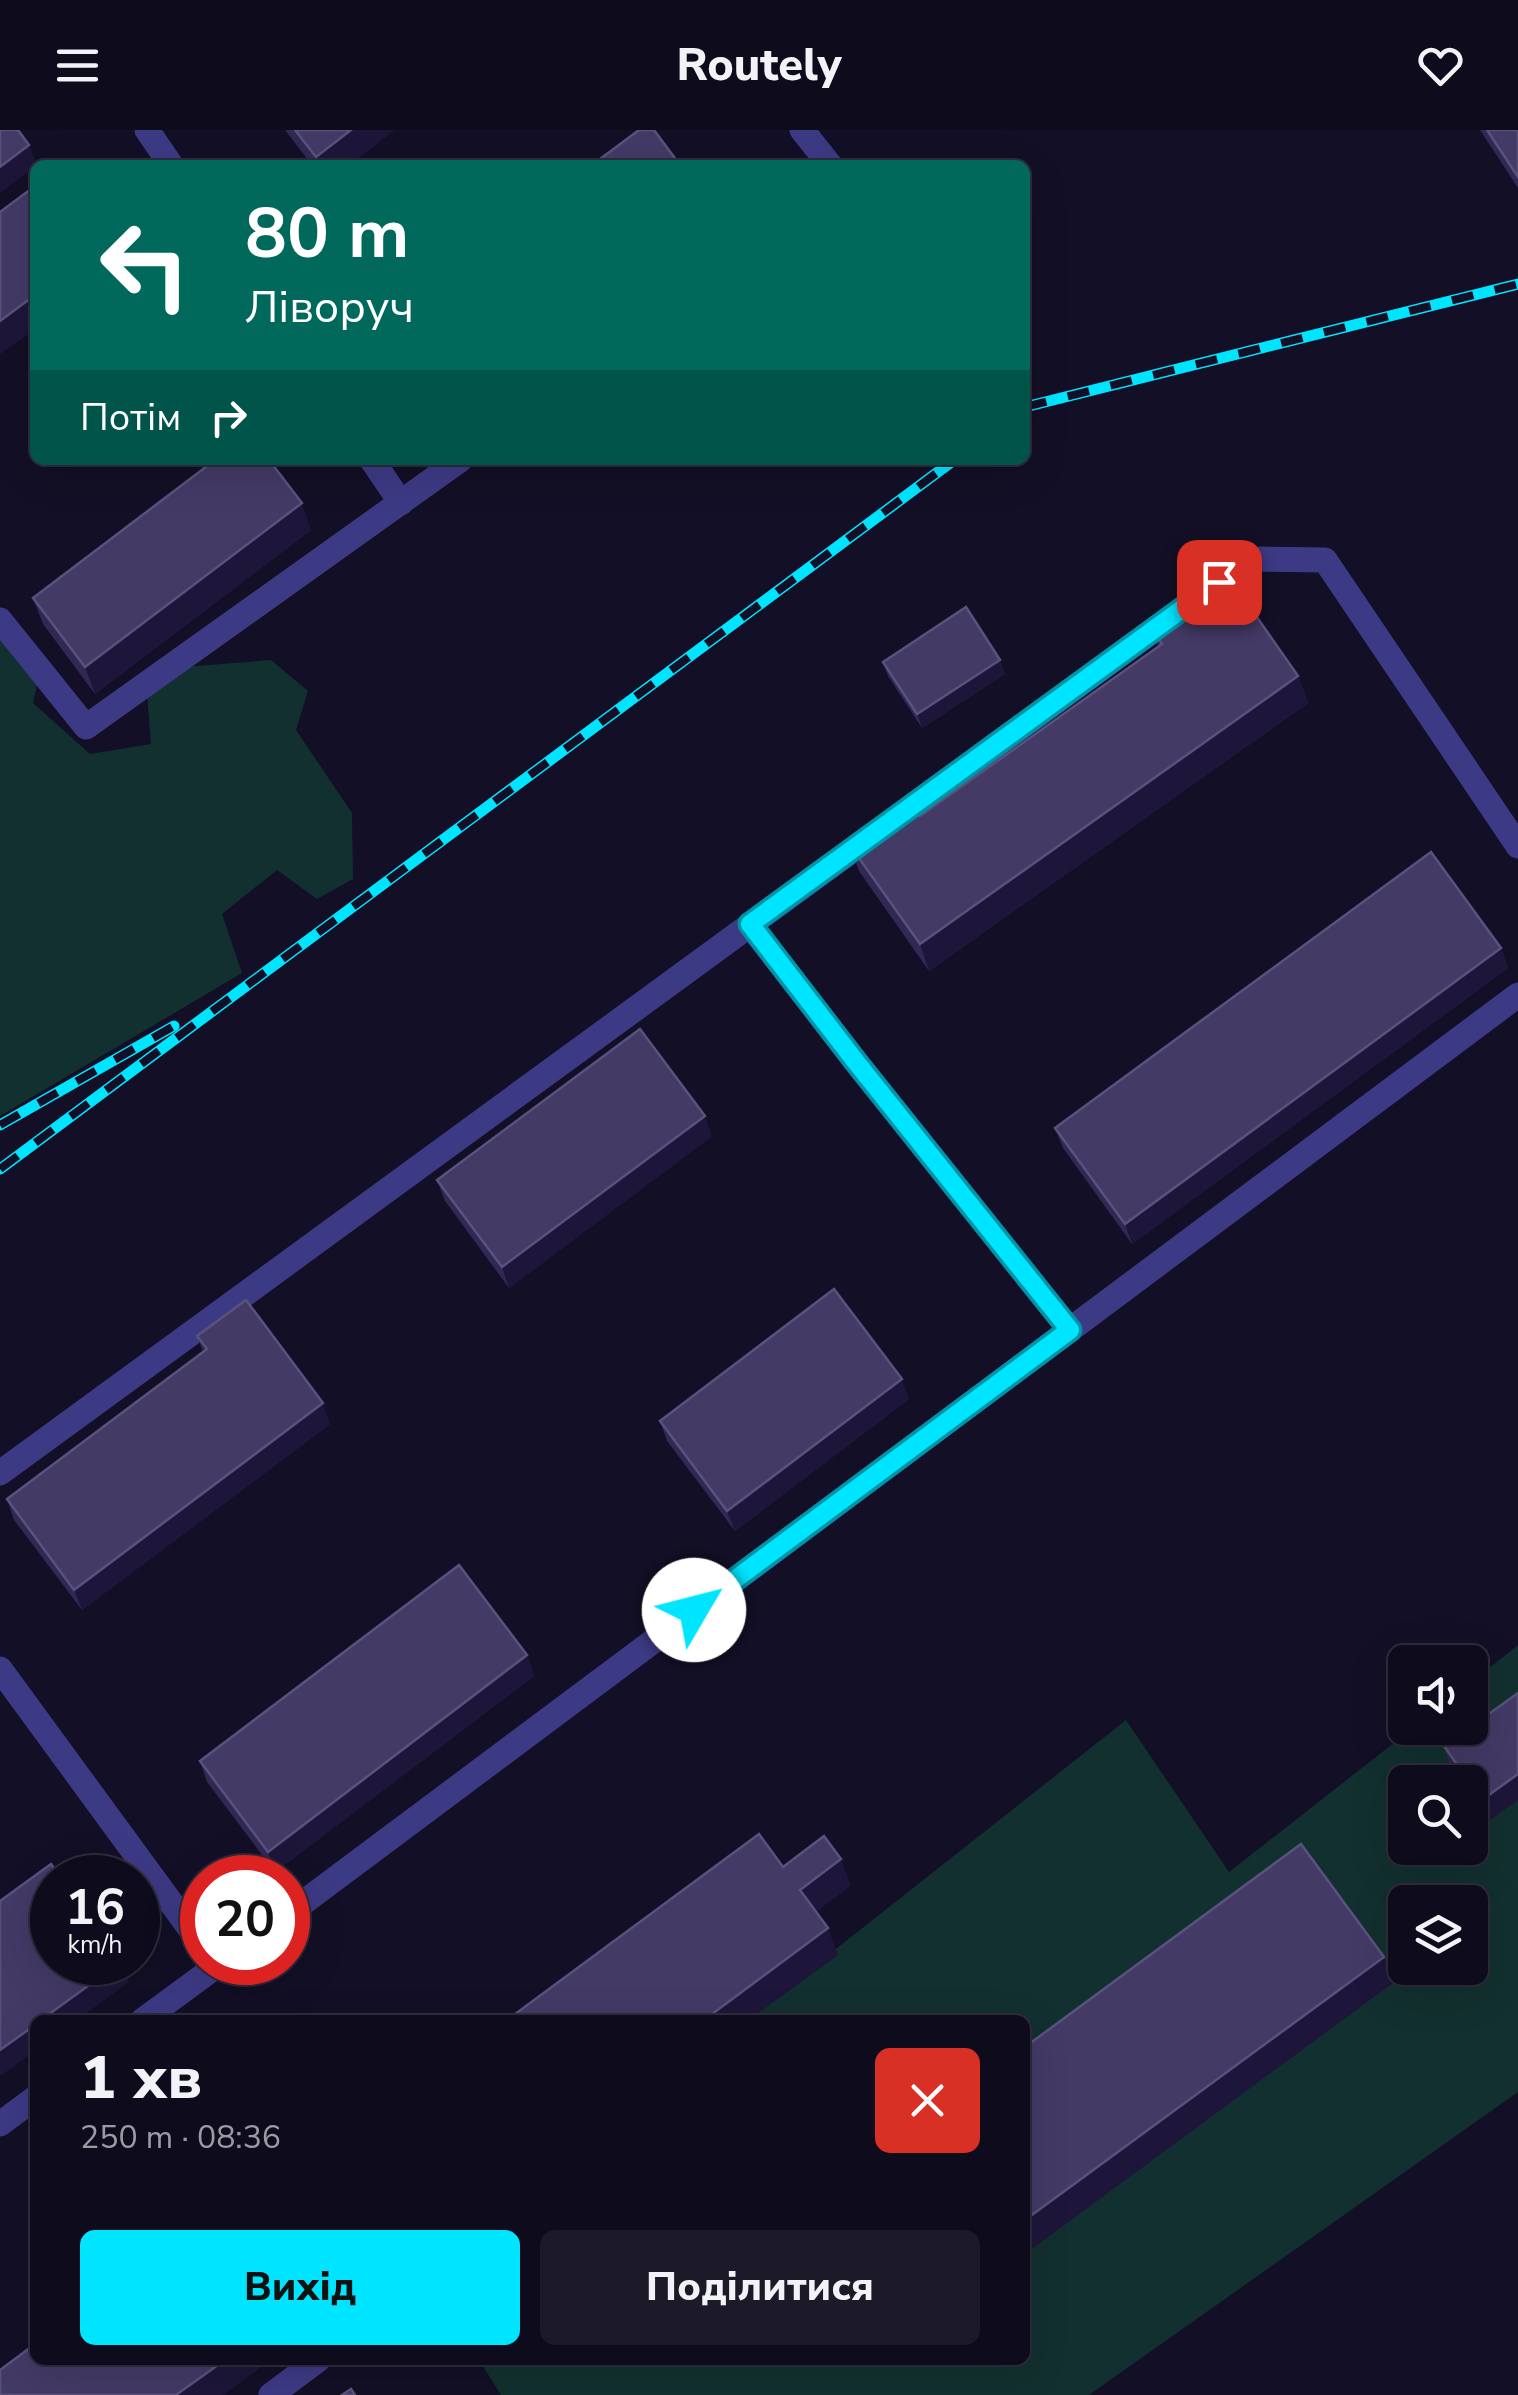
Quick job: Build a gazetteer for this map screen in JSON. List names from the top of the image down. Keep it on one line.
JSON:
{"page":{"header":"Routely","turn":["80 m","Ліворуч"],"then":"Потім","speed":"16 km/h","limit":"20","heading":["1 хв","250 m · 08:36"],"buttons":["Вихід","Поділитися"]}}
